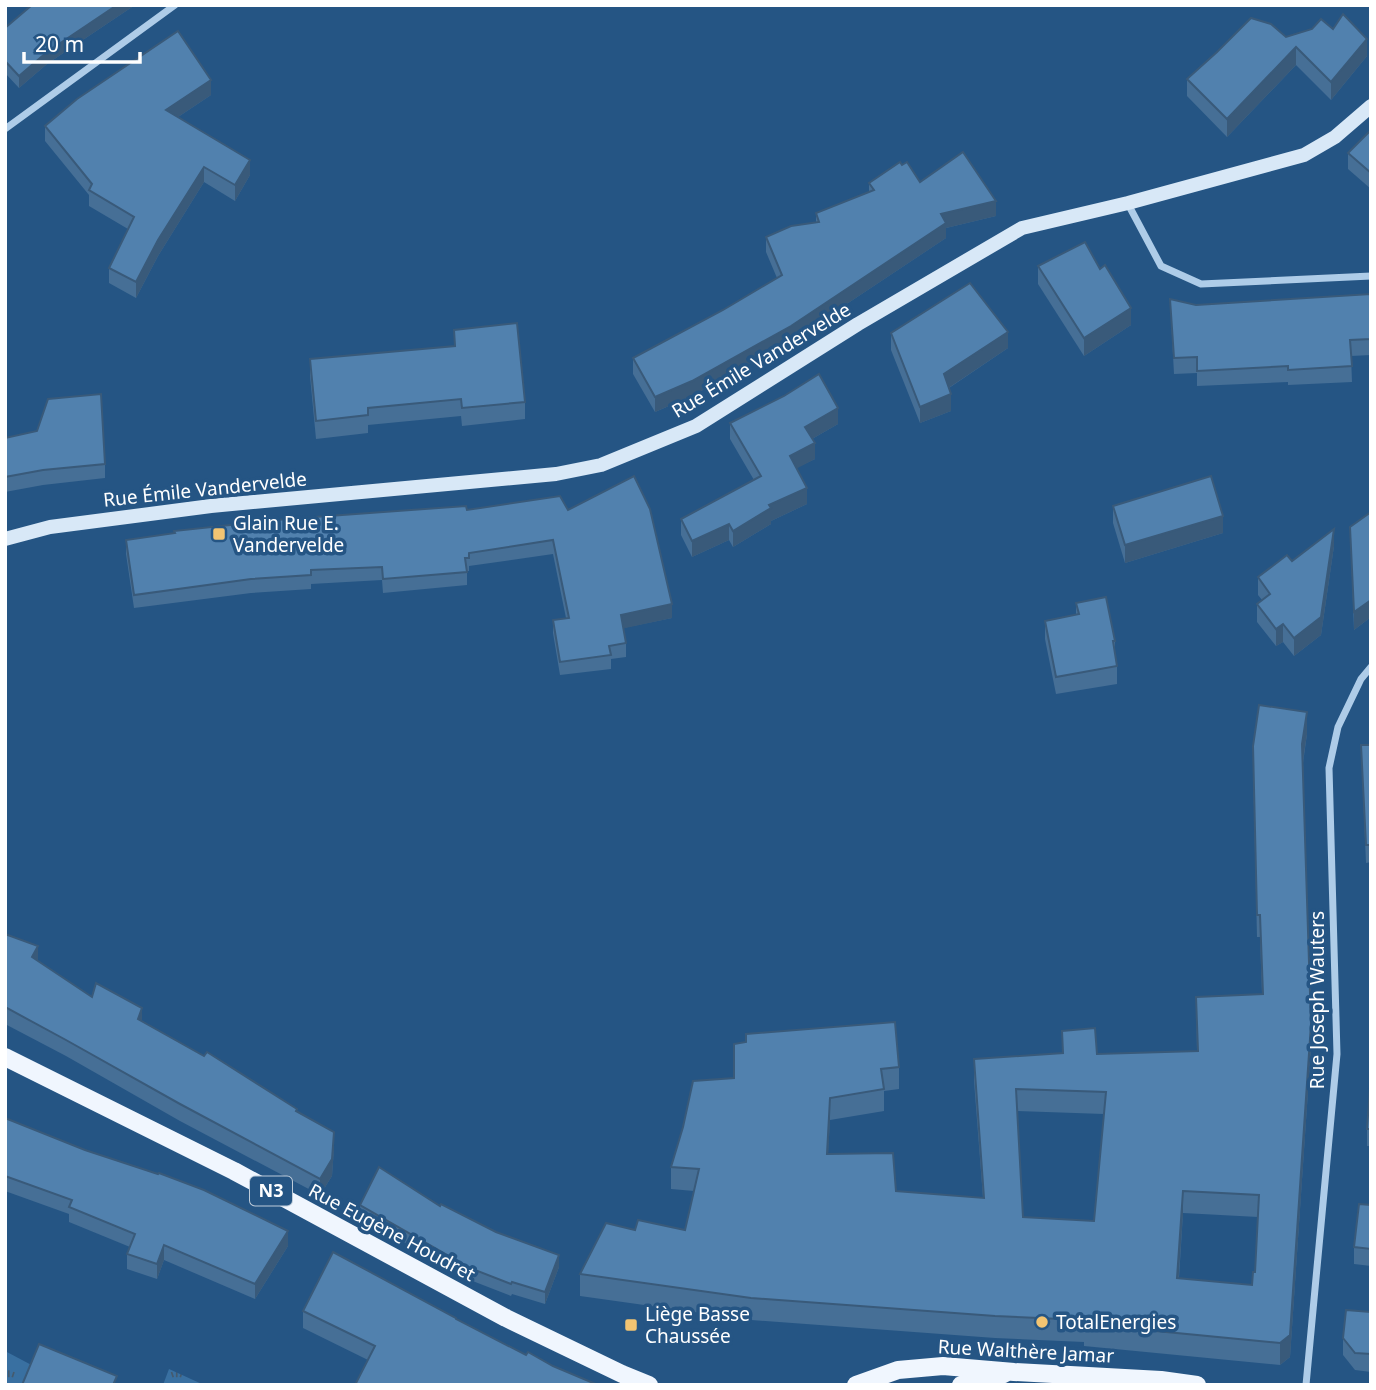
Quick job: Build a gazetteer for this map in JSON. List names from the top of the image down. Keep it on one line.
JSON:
{"streets":{"main road":["Rue Émile Vandervelde","N3","Rue Eugène Houdret","Rue Walthère Jamar"],"street":["Rue Joseph Wauters"]},"places":{"transit":["Glain Rue E. Vandervelde","Liège Basse Chaussée"],"other":["TotalEnergies"]},"scale_bar":"20 m"}
